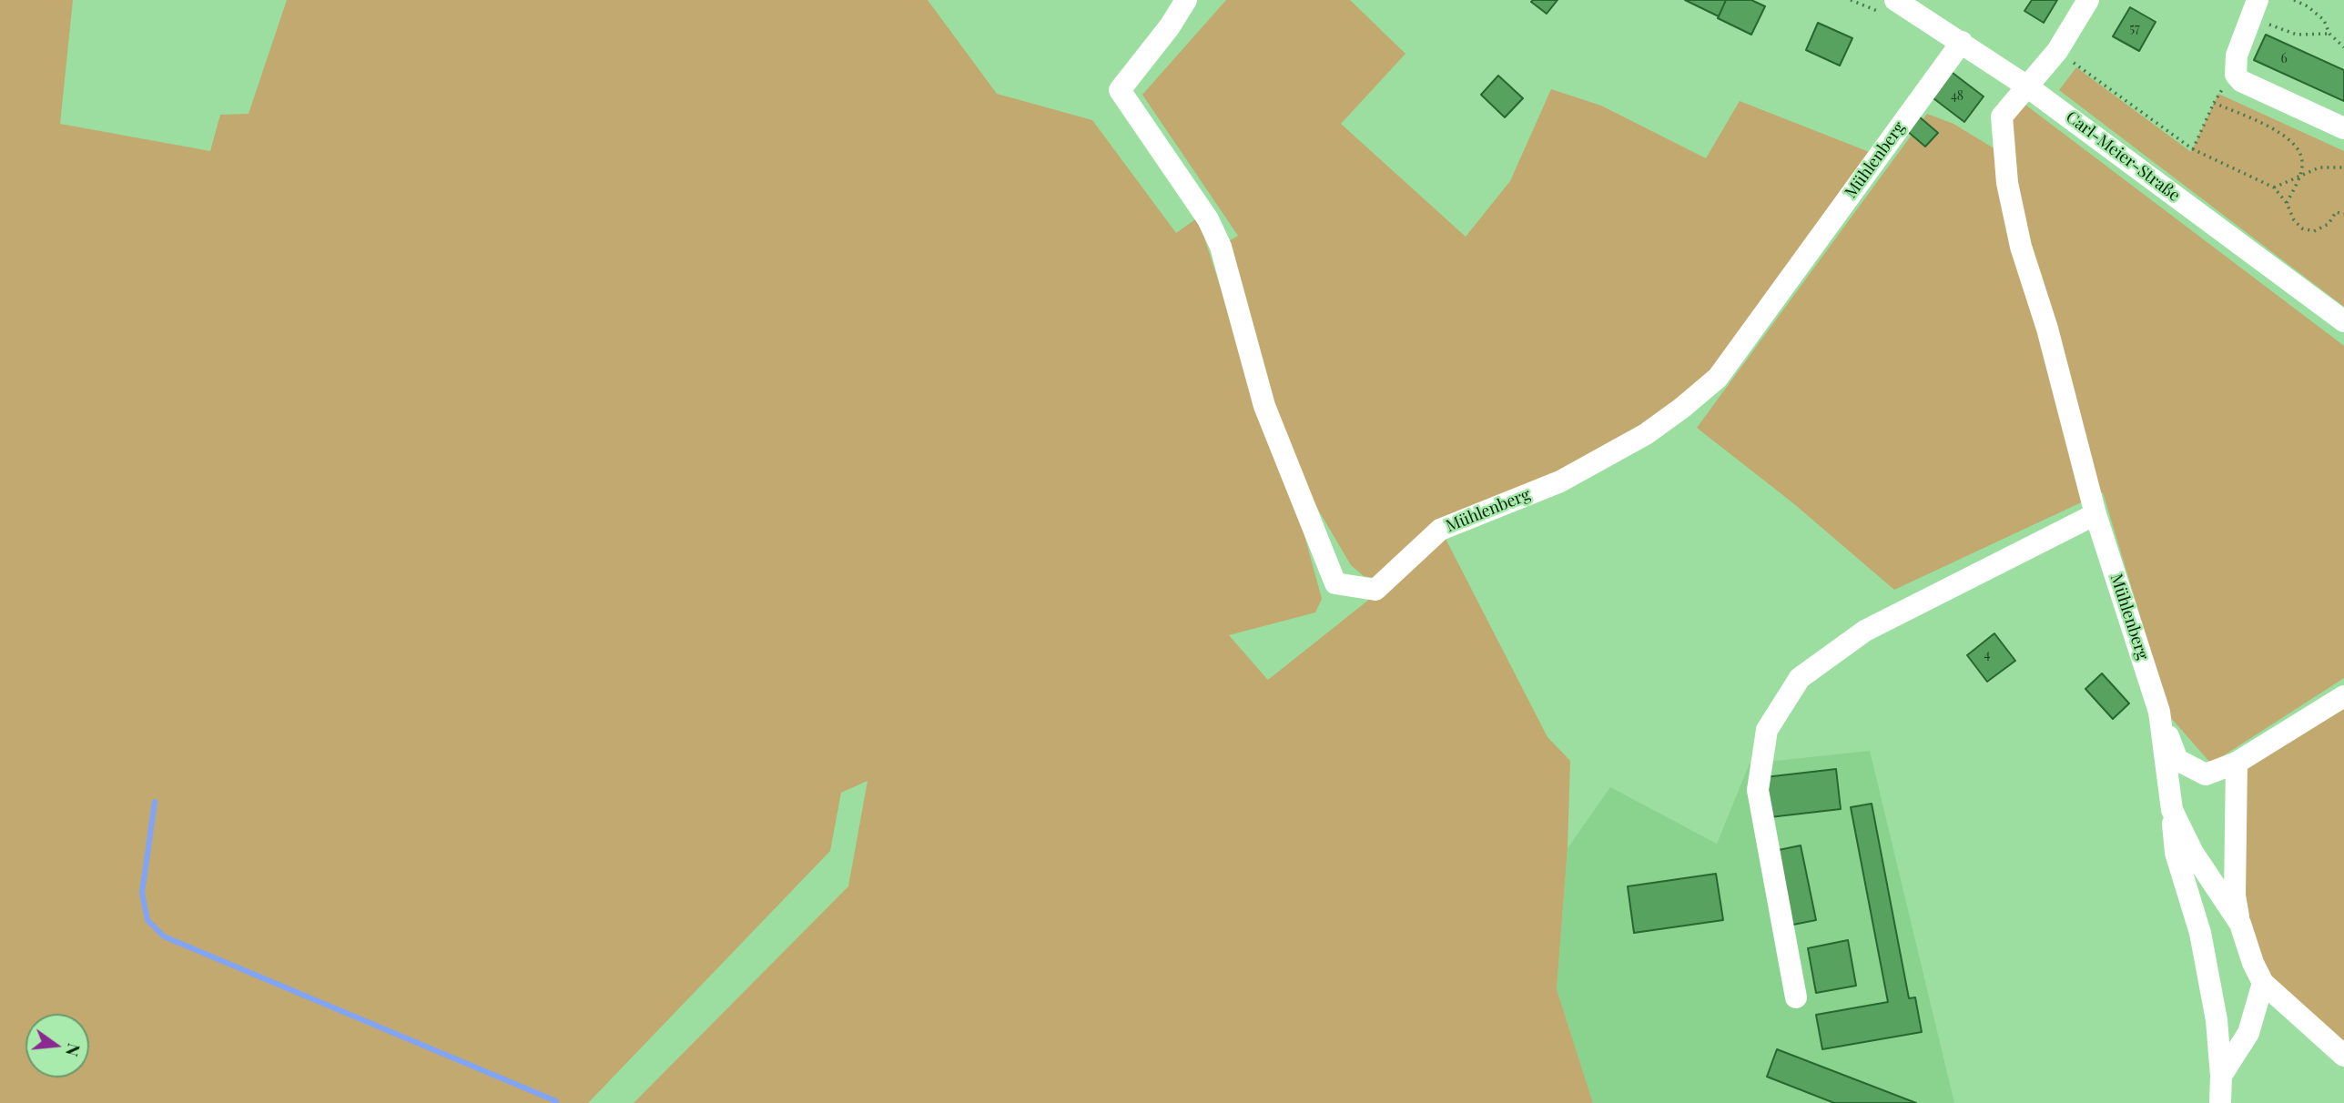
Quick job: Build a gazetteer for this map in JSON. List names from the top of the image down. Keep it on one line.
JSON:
{"streets":{"street":["Carl-Meier-Straße","Mühlenberg"]},"crossings":[["Carl-Meier-Straße","Mühlenberg"]],"house_numbers":["57","6","48","4"],"north":"right"}
